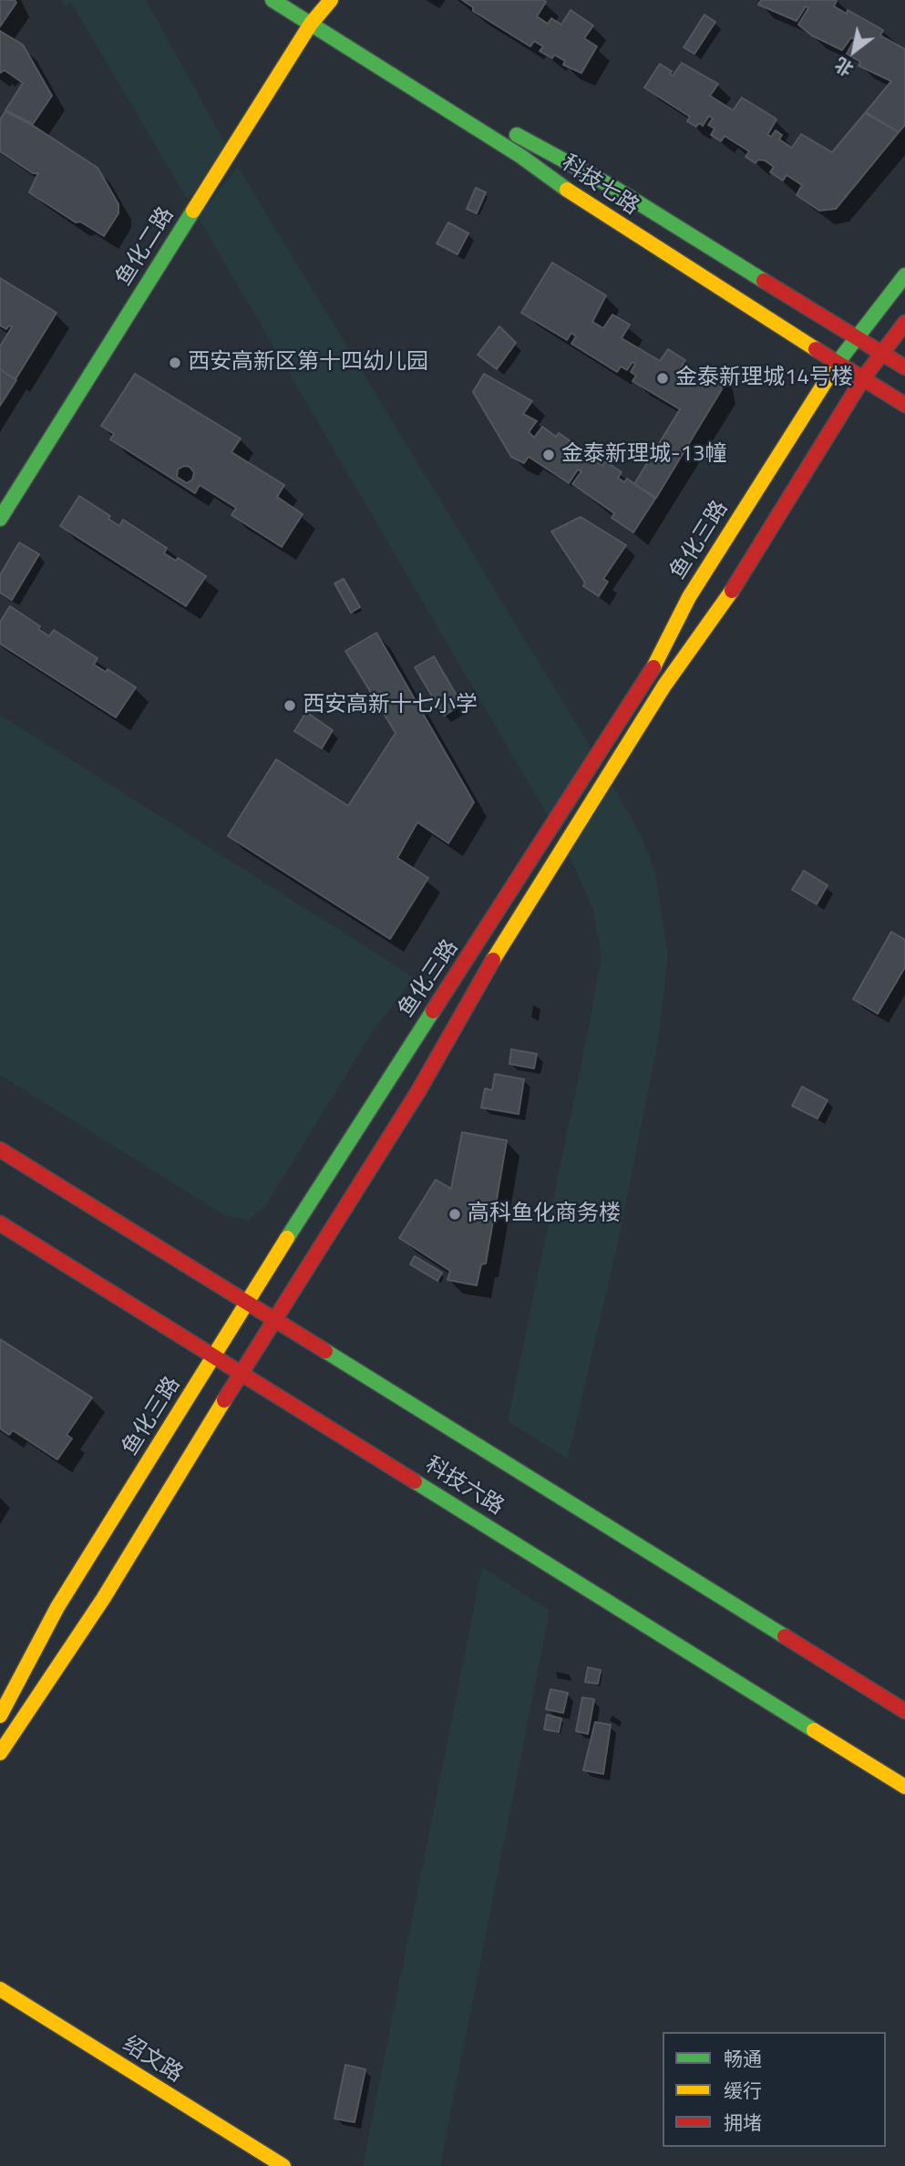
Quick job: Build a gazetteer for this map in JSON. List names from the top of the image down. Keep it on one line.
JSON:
{"streets":{"street":["科技七路","鱼化二路","鱼化三路","科技六路","绍文路"]},"crossings":[["科技七路","鱼化二路"],["科技七路","鱼化三路"],["鱼化三路","科技六路"]],"places":["西安高新区第十四幼儿园","金泰新理城14号楼","金泰新理城-13幢","西安高新十七小学","高科鱼化商务楼"],"legend":["畅通","缓行","拥堵"],"north":"bottom left"}
